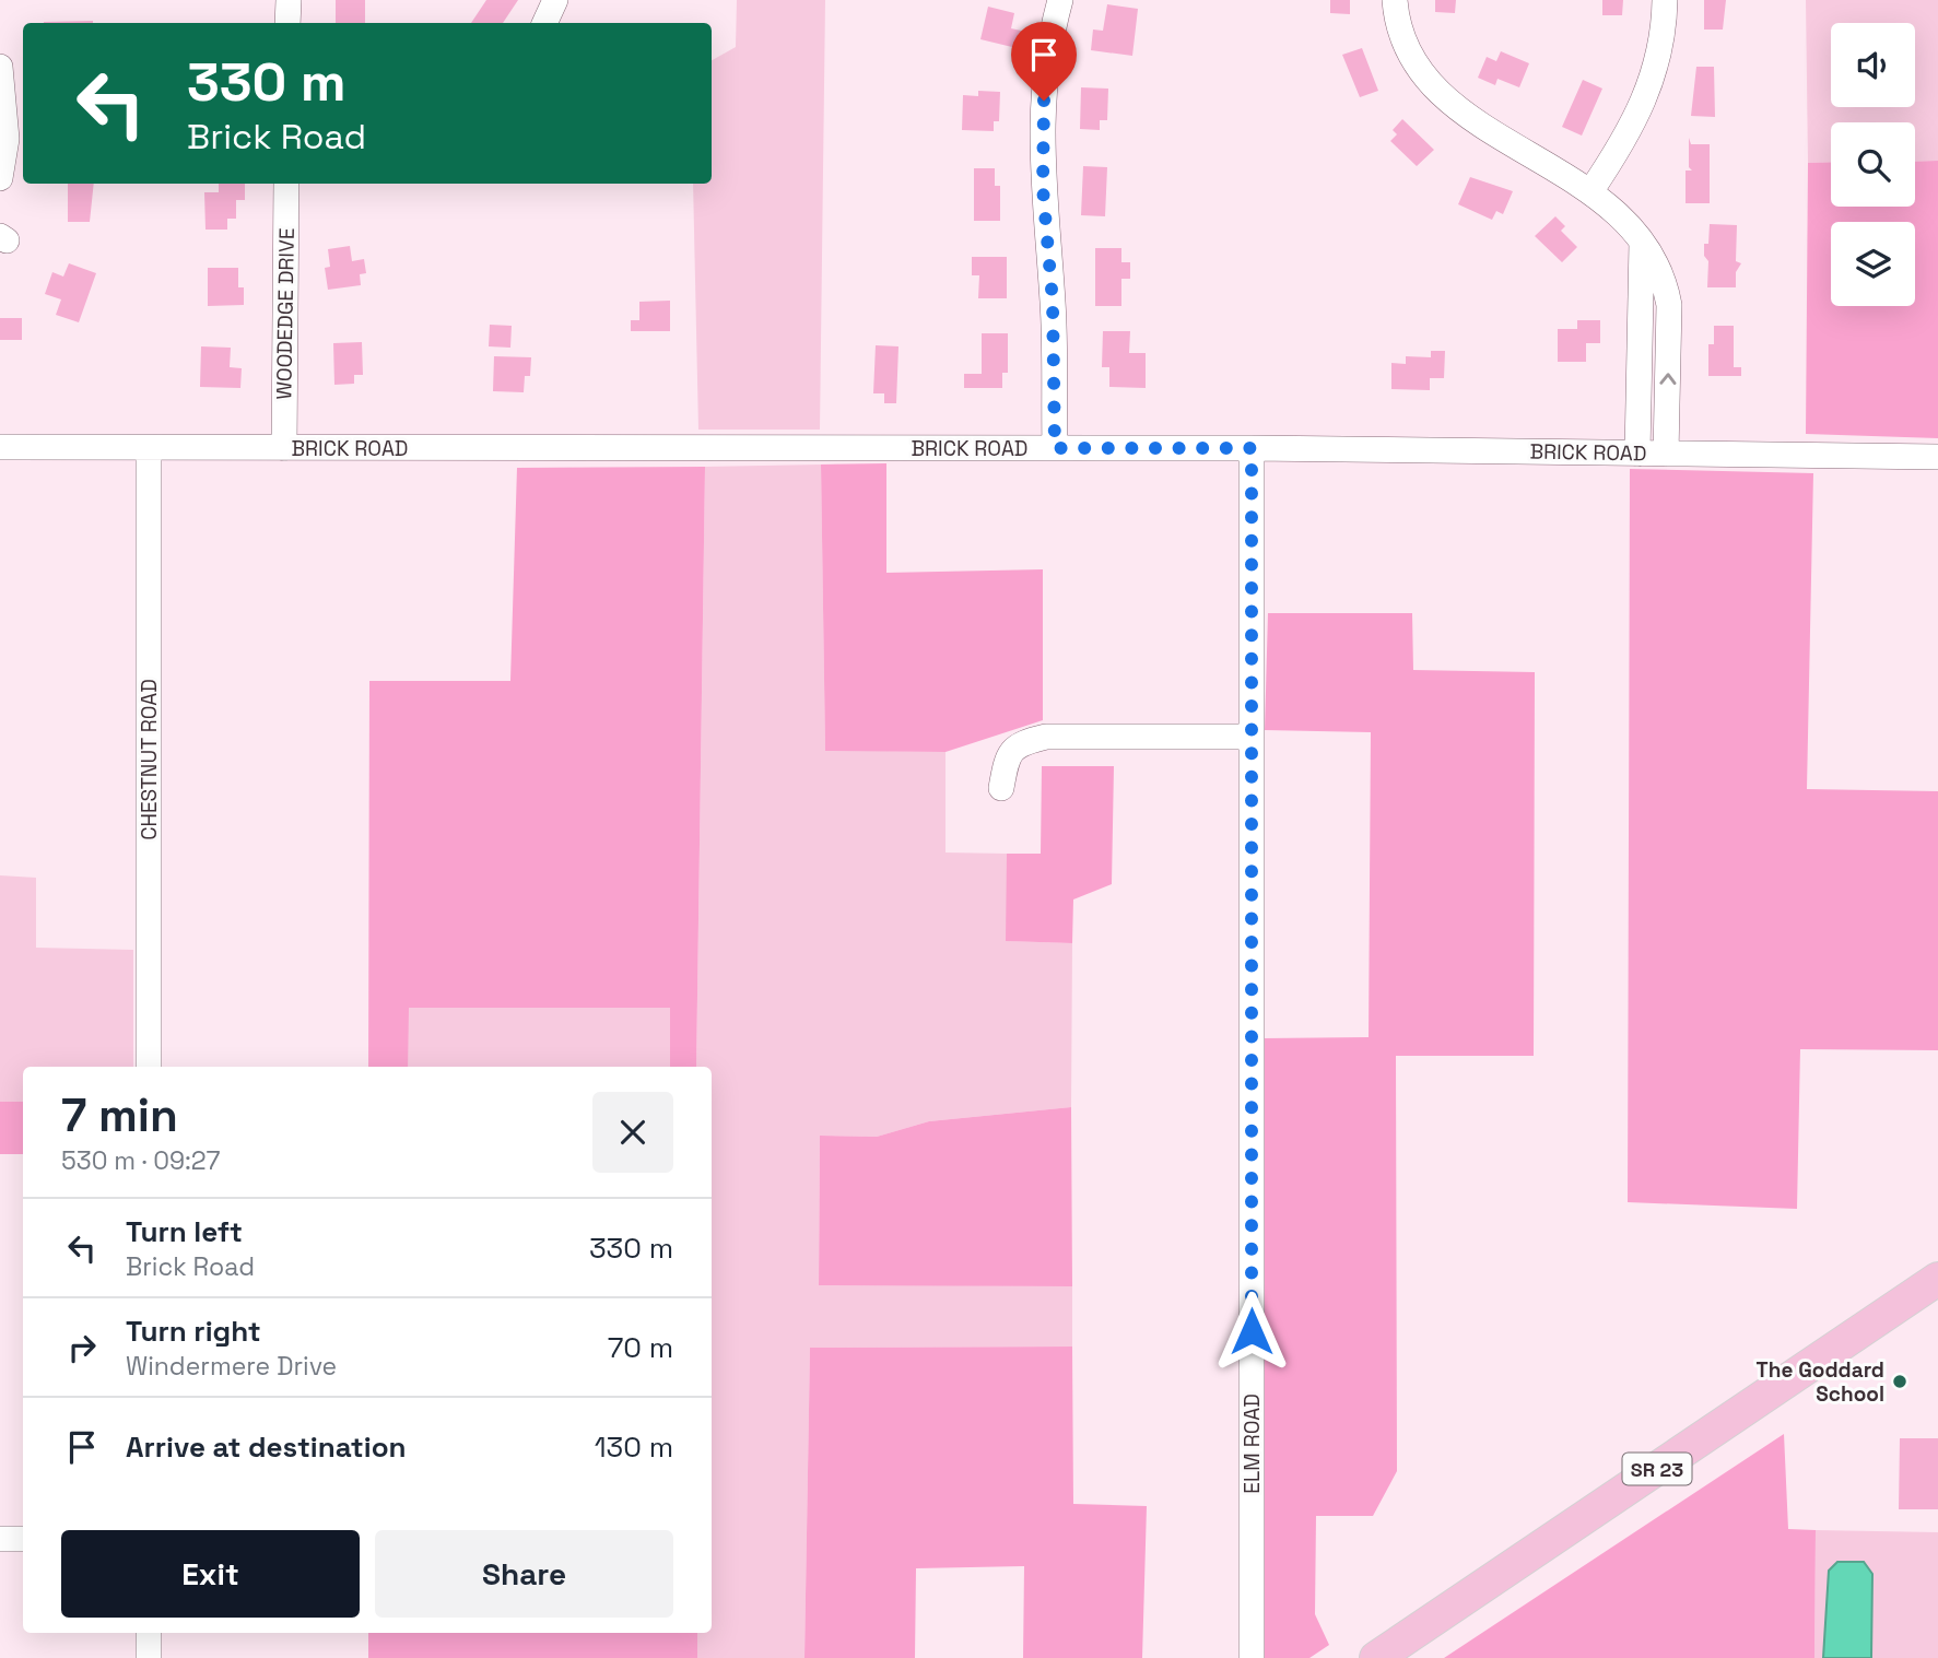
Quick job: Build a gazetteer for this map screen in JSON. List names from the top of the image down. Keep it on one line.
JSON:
{"streets":{"main road":["SR 23"],"street":["WOODEDGE DRIVE","BRICK ROAD","CHESTNUT ROAD","ELM ROAD"]},"crossings":[["WOODEDGE DRIVE","BRICK ROAD"],["BRICK ROAD","CHESTNUT ROAD"],["BRICK ROAD","ELM ROAD"]],"places":["The Goddard School"],"page":{"turn":["330 m","Brick Road"],"heading":["7 min","530 m · 09:27"],"list":[{"name":"Turn left","note":"Brick Road","value":"330 m"},{"name":"Turn right","note":"Windermere Drive","value":"70 m"},{"name":"Arrive at destination","value":"130 m"}],"buttons":["Exit","Share"]}}
